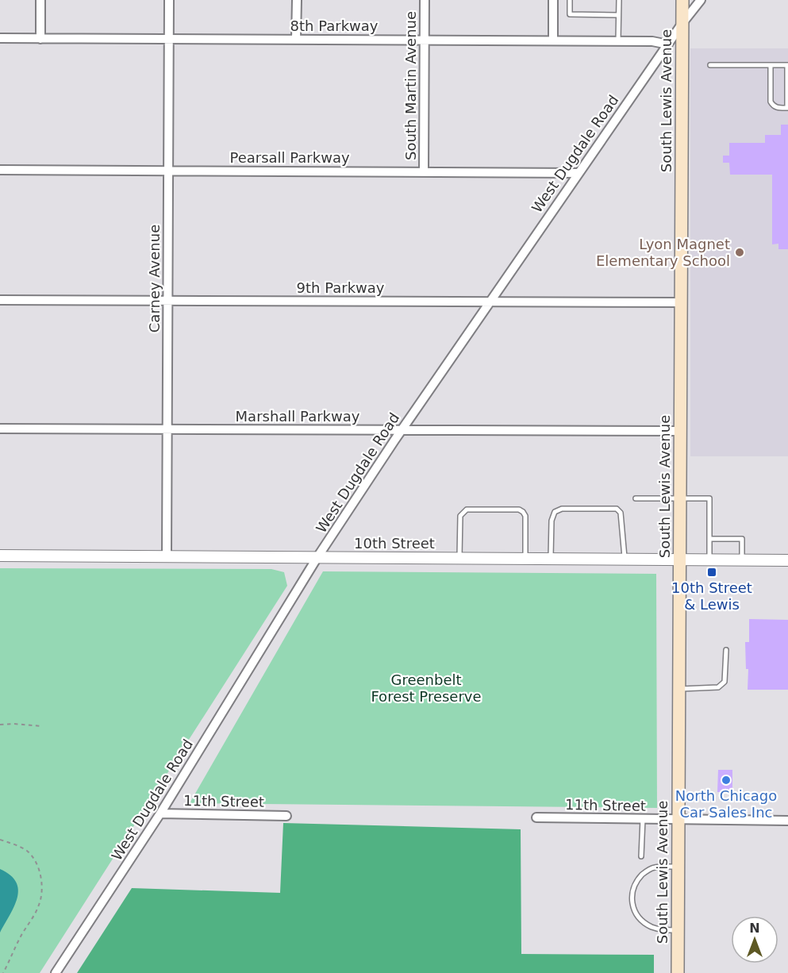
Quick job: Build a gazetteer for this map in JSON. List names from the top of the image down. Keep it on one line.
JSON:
{"streets":{"main road":["South Lewis Avenue"],"street":["8th Parkway","South Martin Avenue","West Dugdale Road","Pearsall Parkway","Carney Avenue","9th Parkway","Marshall Parkway","10th Street","11th Street"]},"crossings":[["8th Parkway","South Martin Avenue"],["8th Parkway","West Dugdale Road"],["8th Parkway","Carney Avenue"],["South Martin Avenue","Pearsall Parkway"],["South Lewis Avenue","West Dugdale Road"],["South Lewis Avenue","9th Parkway"],["South Lewis Avenue","Marshall Parkway"],["South Lewis Avenue","10th Street"],["South Lewis Avenue","11th Street"],["West Dugdale Road","Pearsall Parkway"],["West Dugdale Road","9th Parkway"],["West Dugdale Road","Marshall Parkway"],["West Dugdale Road","10th Street"],["West Dugdale Road","11th Street"],["Pearsall Parkway","Carney Avenue"],["Carney Avenue","9th Parkway"],["Carney Avenue","Marshall Parkway"],["Carney Avenue","10th Street"]],"parks":["Greenbelt Forest Preserve"],"places":{"other":["Lyon Magnet Elementary School","North Chicago Car Sales Inc"],"transit":["10th Street & Lewis"]},"north":"top"}
